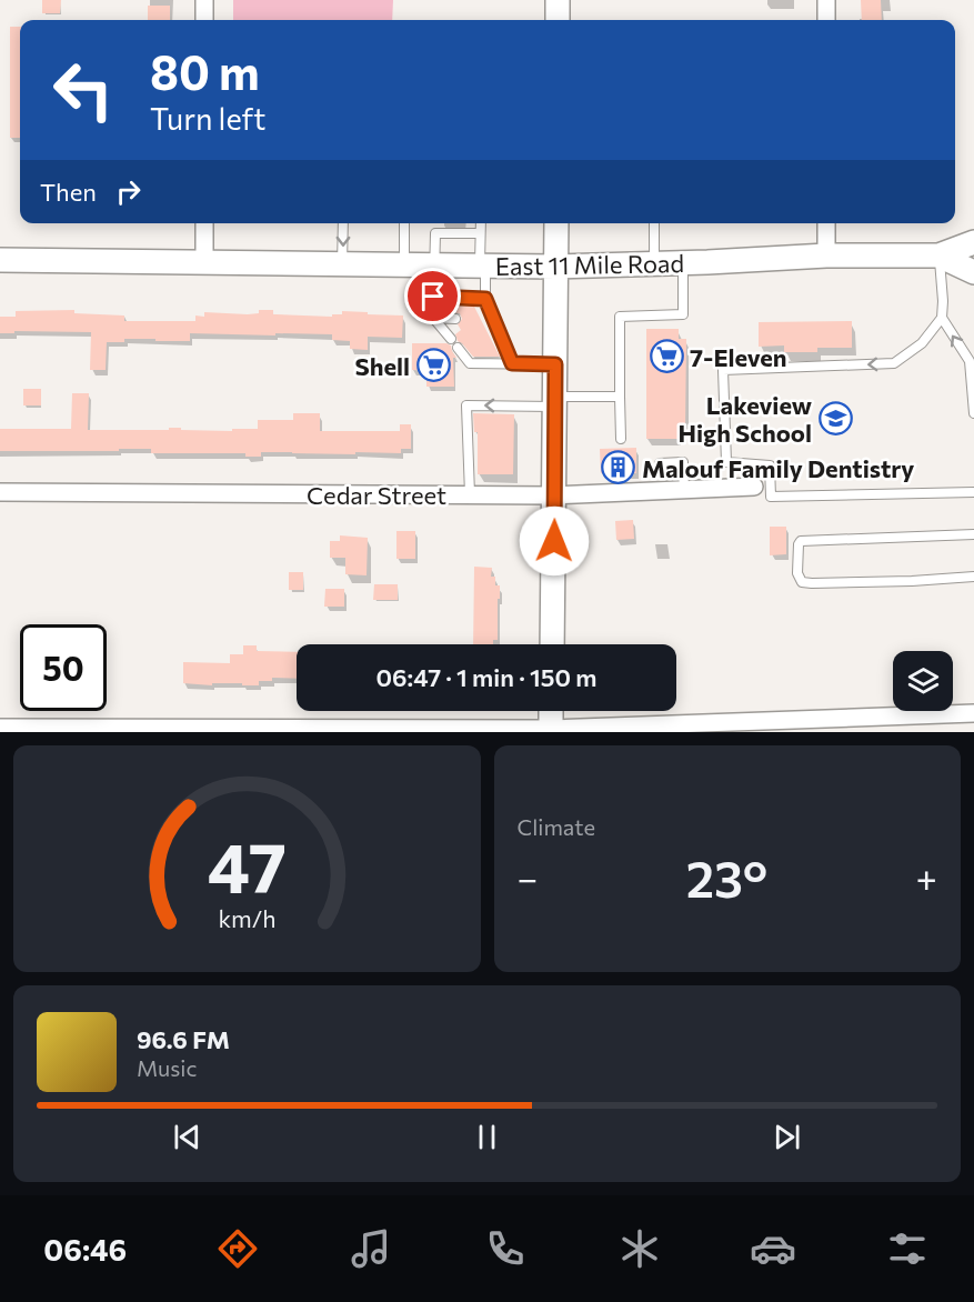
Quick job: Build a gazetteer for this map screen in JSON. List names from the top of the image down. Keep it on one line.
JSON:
{"streets":{"main road":["East 11 Mile Road"],"street":["Cedar Street"]},"places":{"supermarket":["7-Eleven","Shell"],"school or university":["Lakeview High School"],"building":["Malouf Family Dentistry"]},"page":{"turn":["80 m","Turn left"],"then":"Then","limit":"50","trip":"06:47 · 1 min · 150 m","tile":"Climate","heat":["−","23°","+"],"song":["96.6 FM","Music"],"tabs":"06:46","gauge":["47","km/h"]}}
